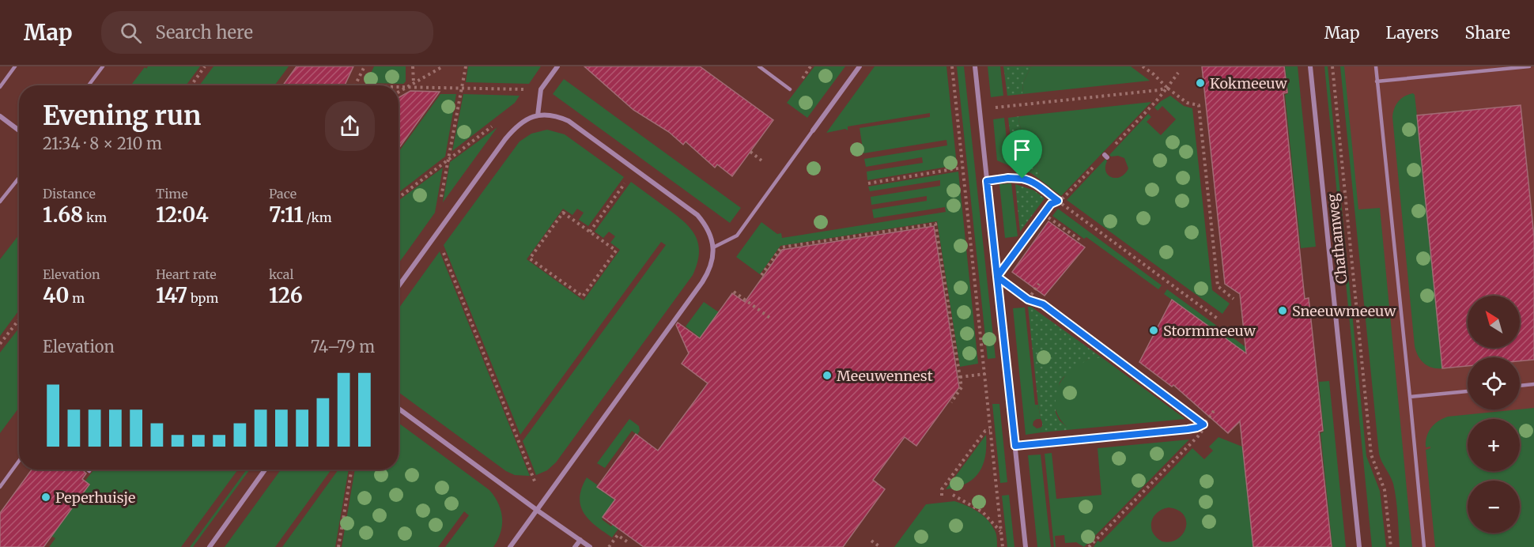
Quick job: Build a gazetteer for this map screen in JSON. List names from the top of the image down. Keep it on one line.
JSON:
{"streets":{"street":["Chathamweg"]},"places":["Kokmeeuw","Sneeuwmeeuw","Stormmeeuw","Meeuwennest","Peperhuisje"],"north":"top left","page":{"header":"Map","search":"Search here","nav":["Map","Layers","Share"],"heading":["Evening run","21:34 · 8 × 210 m"],"stats":[["Distance","1.68 km"],["Time","12:04"],["Pace","7:11 /km"],["Elevation","40 m"],["Heart rate","147 bpm"],["kcal","126"]],"map_buttons":["+","−"],"chart":["Elevation","74–79 m"]}}
